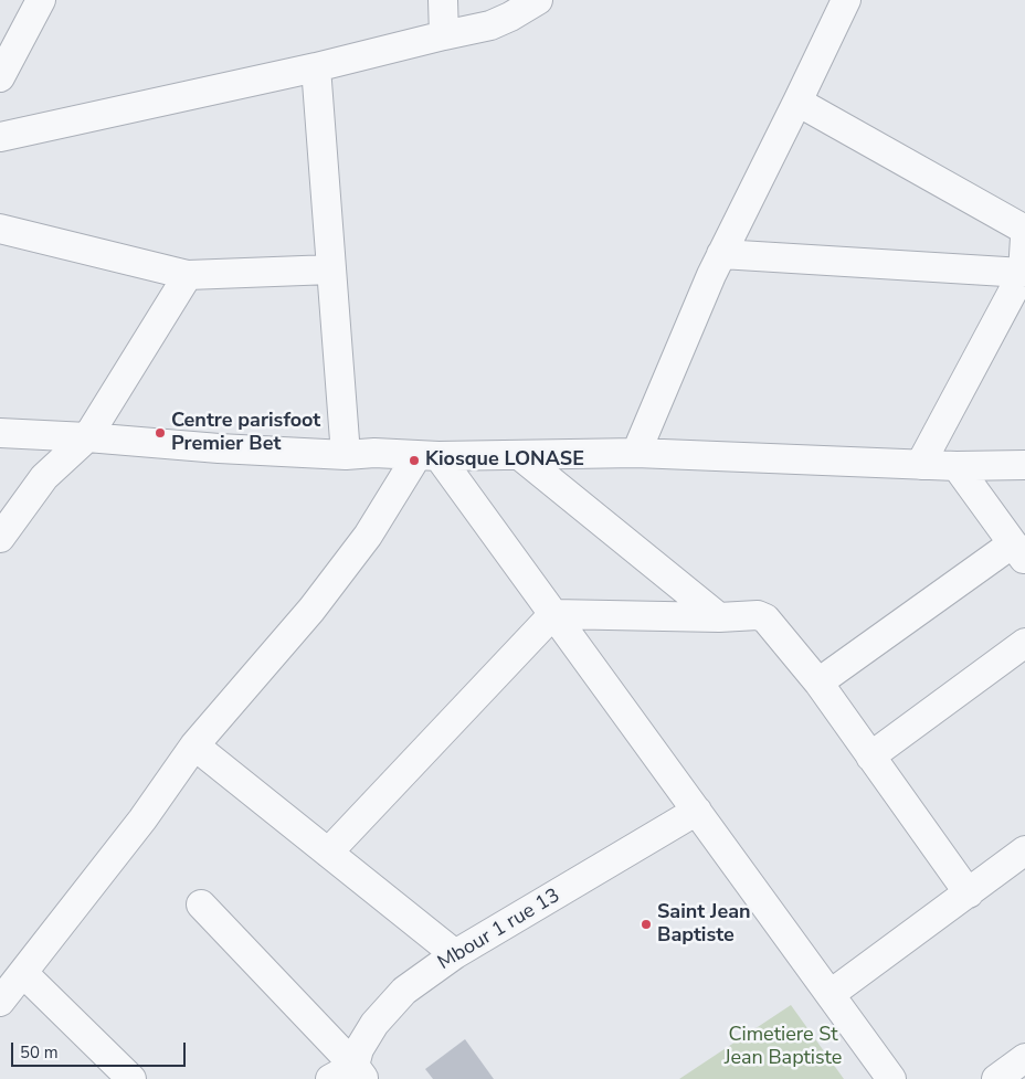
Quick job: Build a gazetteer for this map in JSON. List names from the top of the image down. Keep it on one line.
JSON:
{"streets":{"street":["Mbour 1 rue 13"]},"parks":["Cimetiere St Jean Baptiste"],"places":["Centre parisfoot Premier Bet","Kiosque LONASE","Saint Jean Baptiste"],"scale_bar":"50 m"}
